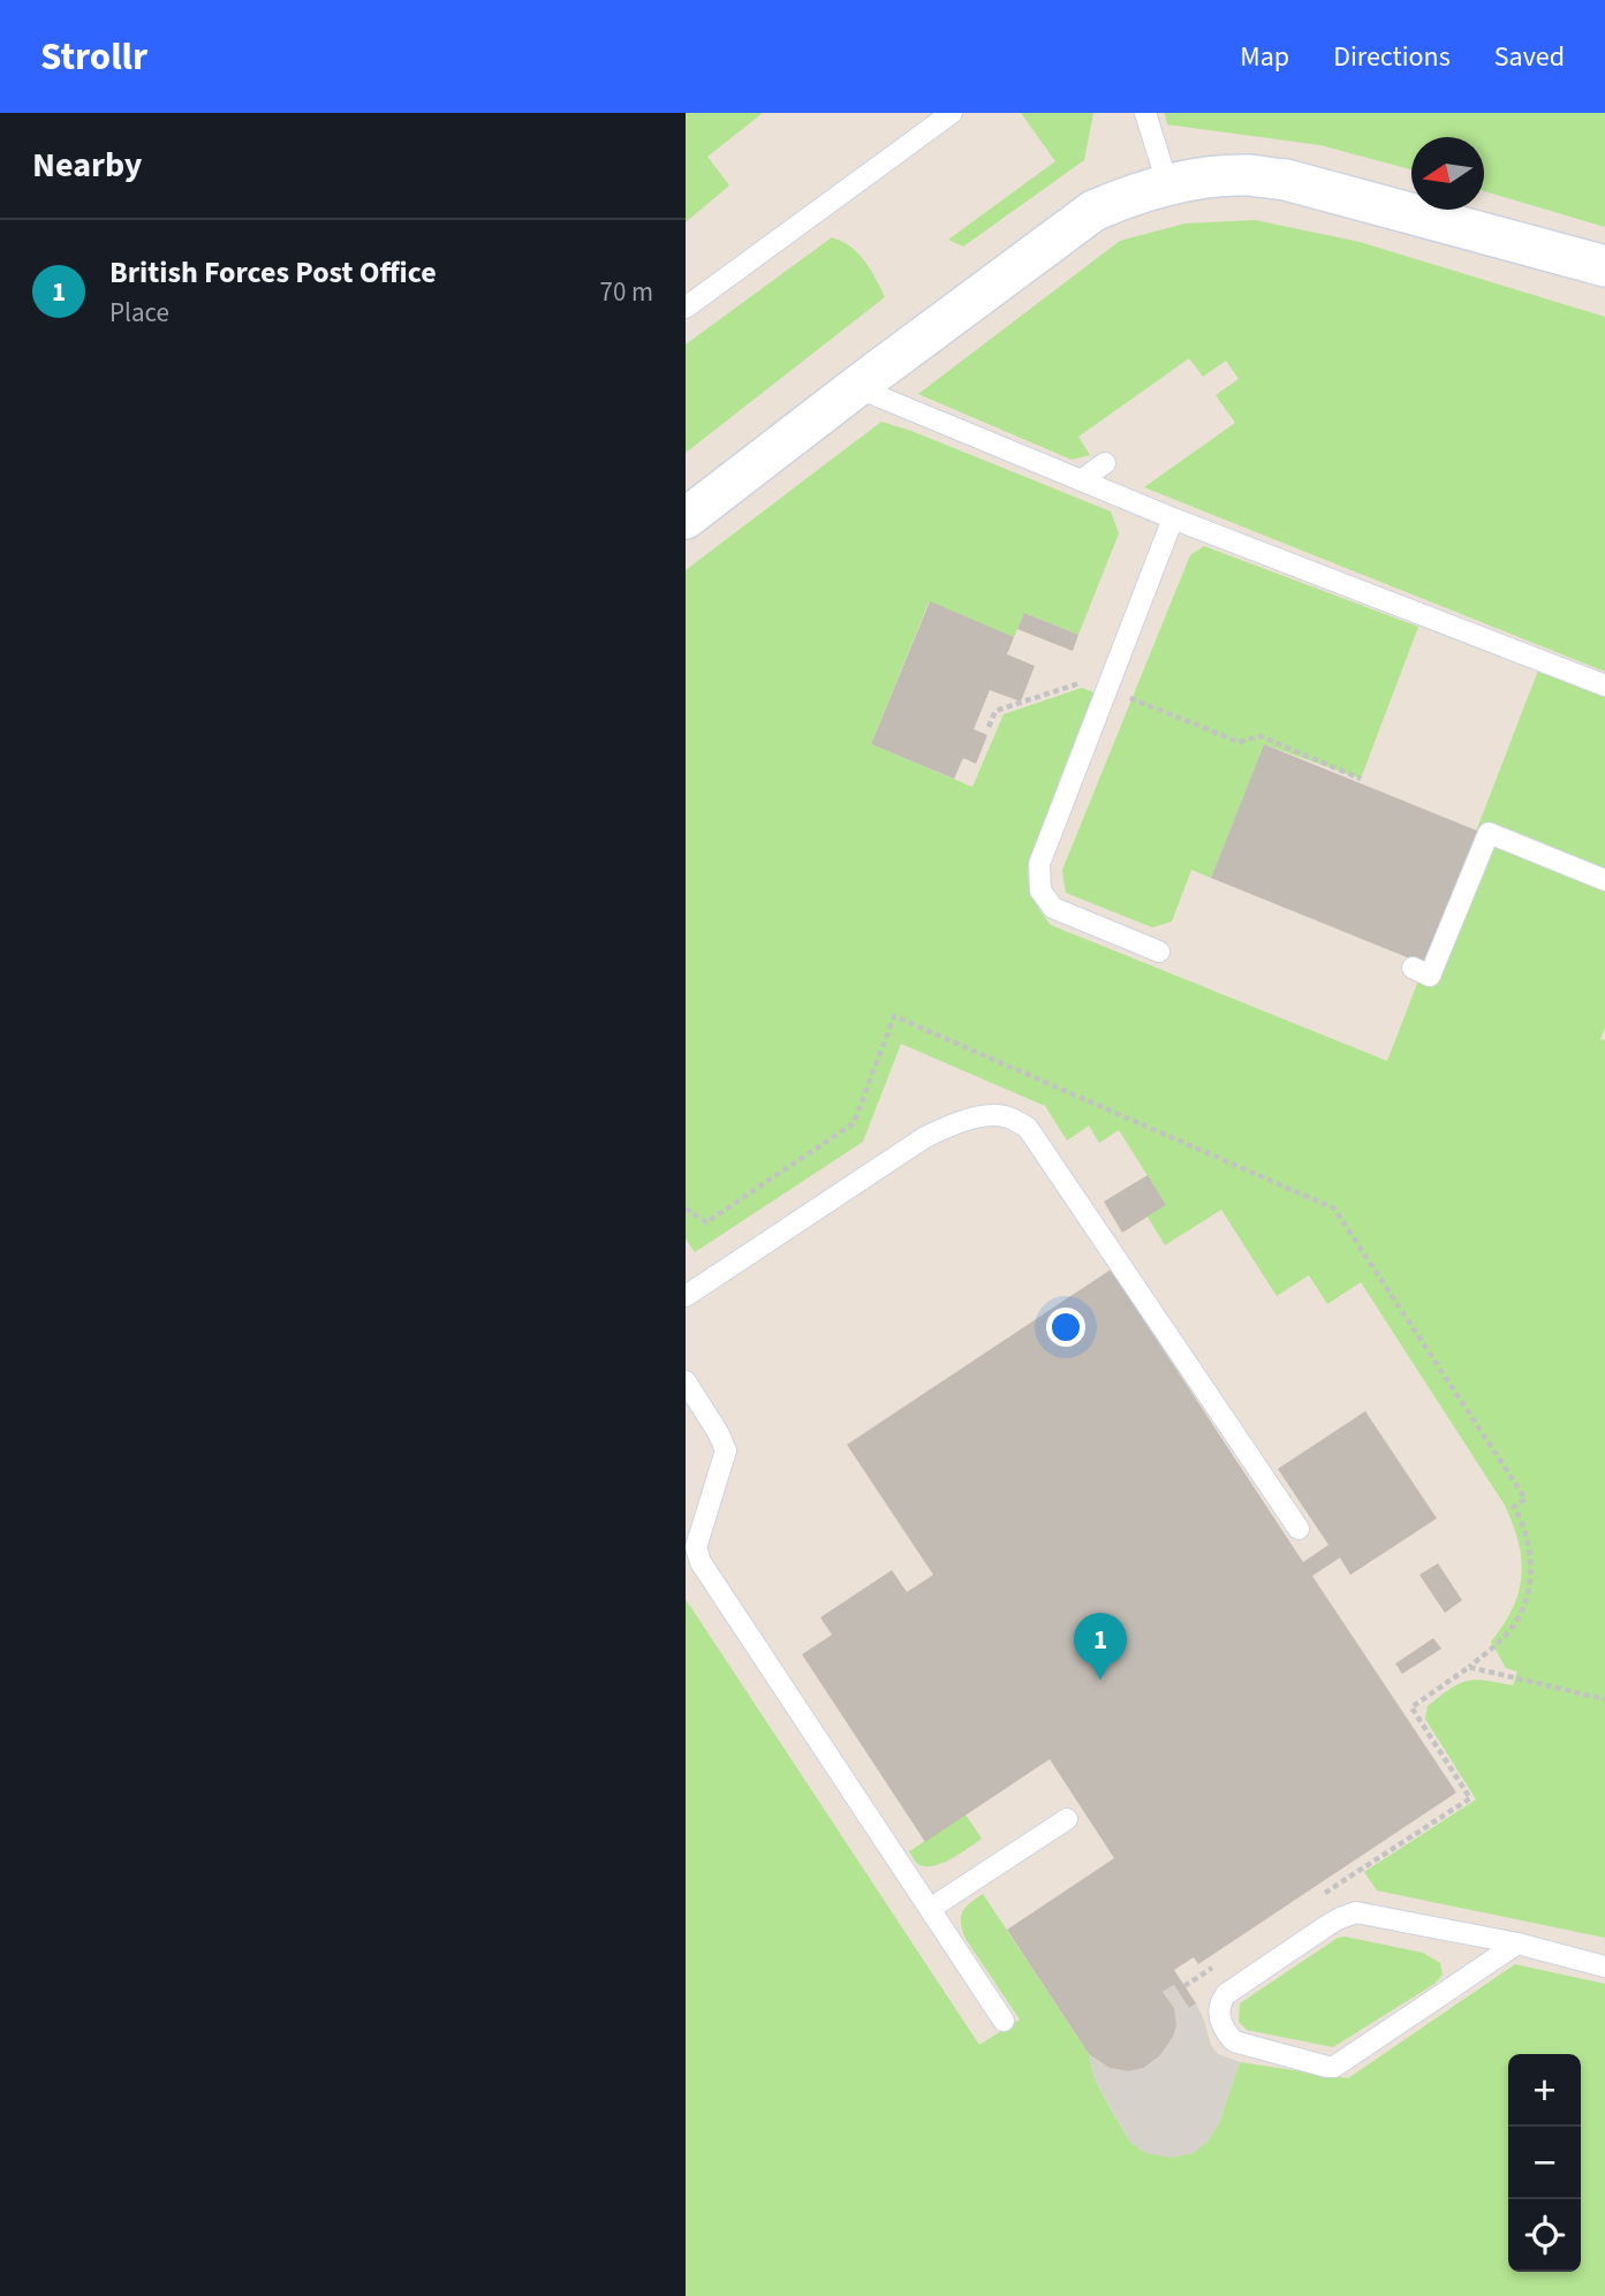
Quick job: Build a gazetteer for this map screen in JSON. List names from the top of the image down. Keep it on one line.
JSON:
{"north":"left","page":{"header":"Strollr","nav":["Map","Directions","Saved"],"heading":"Nearby","list":[{"mark":"1","name":"British Forces Post Office","note":"Place","value":"70 m"}],"pins":"1","map_buttons":["+","−"]}}
